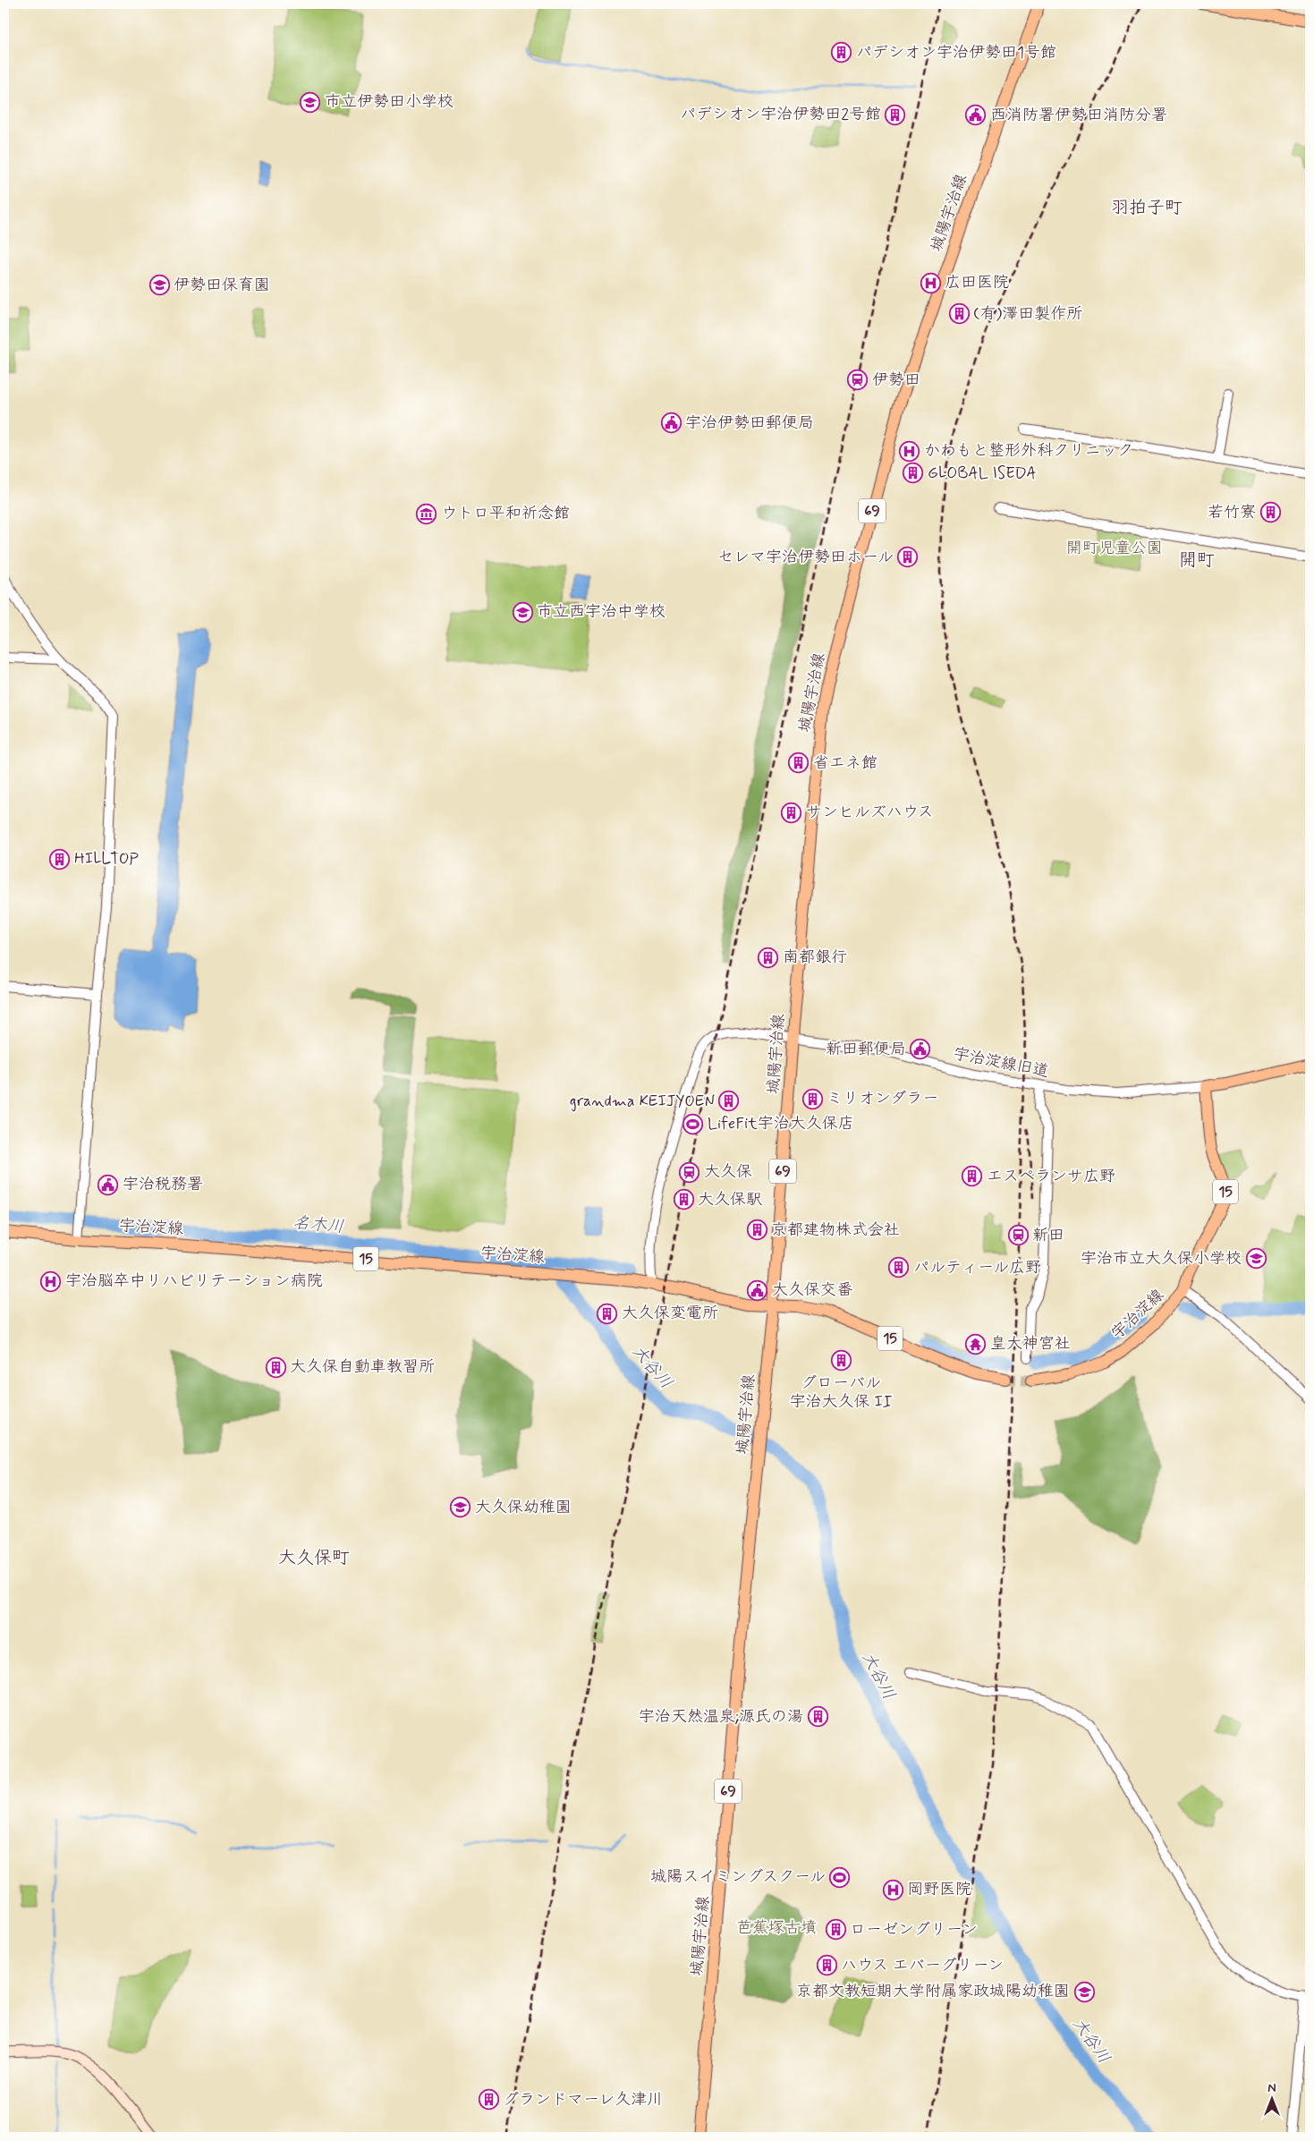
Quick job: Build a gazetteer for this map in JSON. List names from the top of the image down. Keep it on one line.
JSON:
{"streets":{"main road":["城陽宇治線","69","15","宇治淀線"],"street":["宇治淀線旧道"]},"crossings":[["城陽宇治線","宇治淀線旧道"],["城陽宇治線","宇治淀線"],["宇治淀線旧道","宇治淀線"]],"districts":["羽拍子町","開町","大久保町"],"water":["名木川","大谷川"],"parks":["開町児童公園","芭蕉塚古墳"],"places":{"building":["パデシオン宇治伊勢田1号館","パデシオン宇治伊勢田2号館","(有)澤田製作所","GLOBAL ISEDA","若竹寮","セレマ宇治伊勢田ホール","省エネ館","サンヒルズハウス","HILLTOP","南都銀行","ミリオンダラー","grandma KEIJYOEN","エスペランサ広野","大久保駅","京都建物株式会社","パルティール広野","大久保変電所","グローバル 宇治大久保 II","大久保自動車教習所","宇治天然温泉;源氏の湯","ローゼングリーン","ハウス エバーグリーン","グランドマーレ久津川"],"school or university":["市立伊勢田小学校","伊勢田保育園","市立西宇治中学校","宇治市立大久保小学校","大久保幼稚園","京都文教短期大学附属家政城陽幼稚園"],"public building":["西消防署伊勢田消防分署","宇治伊勢田郵便局","新田郵便局","宇治税務署","大久保交番"],"hospital":["広田医院","かわもと整形外科クリニック","宇治脳卒中リハビリテーション病院","岡野医院"],"station":["伊勢田","大久保","新田"],"museum":["ウトロ平和祈念館"],"sports":["LifeFit宇治大久保店","城陽スイミングスクール"],"temple":["皇大神宮社"]},"north":"top"}
